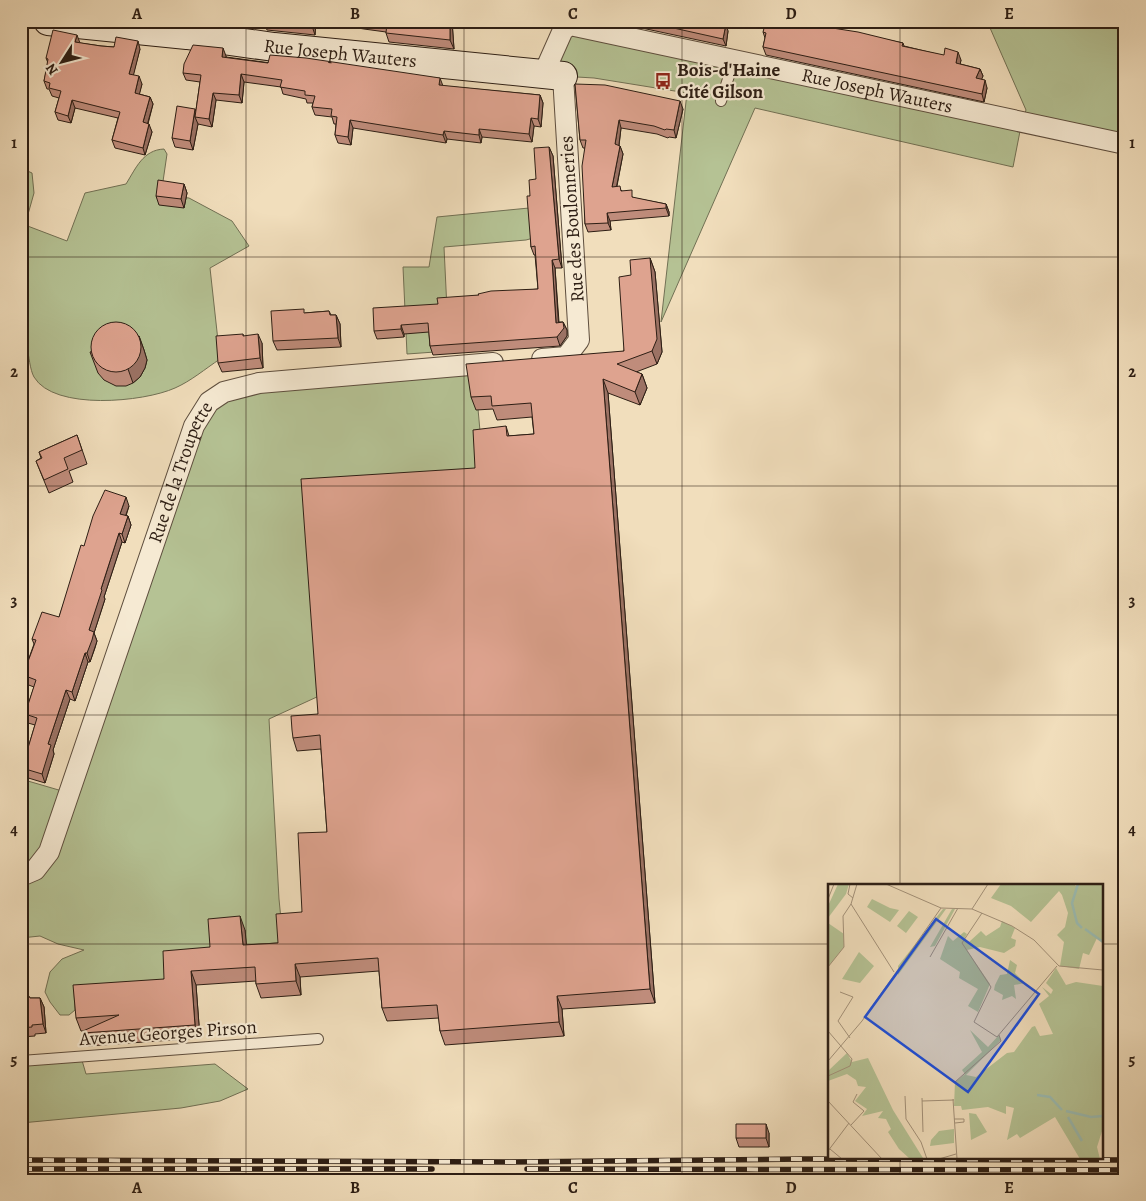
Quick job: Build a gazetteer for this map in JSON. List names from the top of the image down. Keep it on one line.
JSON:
{"streets":{"street":["Rue Joseph Wauters","Rue des Boulonneries","Rue de la Troupette"],"lane":["Avenue Georges Pirson"]},"crossings":[["Rue Joseph Wauters","Rue des Boulonneries"],["Rue des Boulonneries","Rue de la Troupette"]],"places":{"bus stop":["Bois-d'Haine Cité Gilson"]},"north":"bottom left","grid":{"columns":["A","B","C","D","E"],"rows":["1","2","3","4","5"]}}
